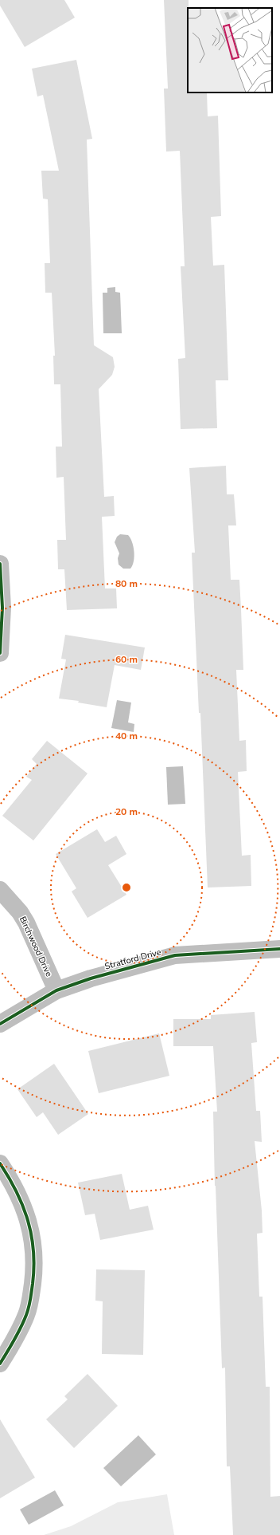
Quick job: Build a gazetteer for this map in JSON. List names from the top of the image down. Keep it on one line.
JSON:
{"streets":{"street":["Birchwood Drive","Stratford Drive"]},"crossings":[["Birchwood Drive","Stratford Drive"]],"rings":["80 m","60 m","40 m","20 m"]}
